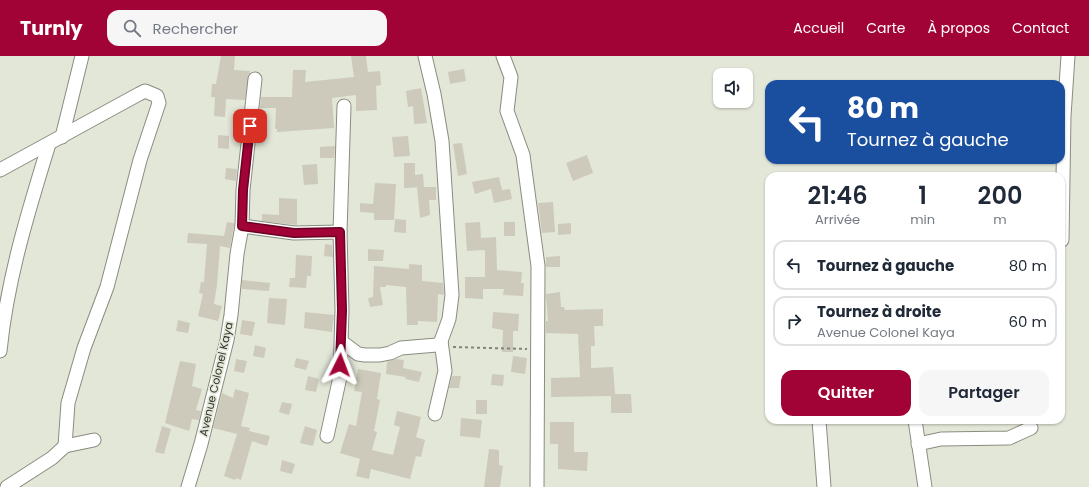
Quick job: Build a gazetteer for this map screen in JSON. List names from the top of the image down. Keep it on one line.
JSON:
{"streets":{"street":["Avenue Colonel Kaya"]},"page":{"header":"Turnly","search":"Rechercher","nav":["Accueil","Carte","À propos","Contact"],"turn":["80 m","Tournez à gauche"],"eta":["21:46","Arrivée","1","min","200","m"],"list":[{"name":"Tournez à gauche","value":"80 m"},{"name":"Tournez à droite","note":"Avenue Colonel Kaya","value":"60 m"}],"buttons":["Quitter","Partager"]}}
